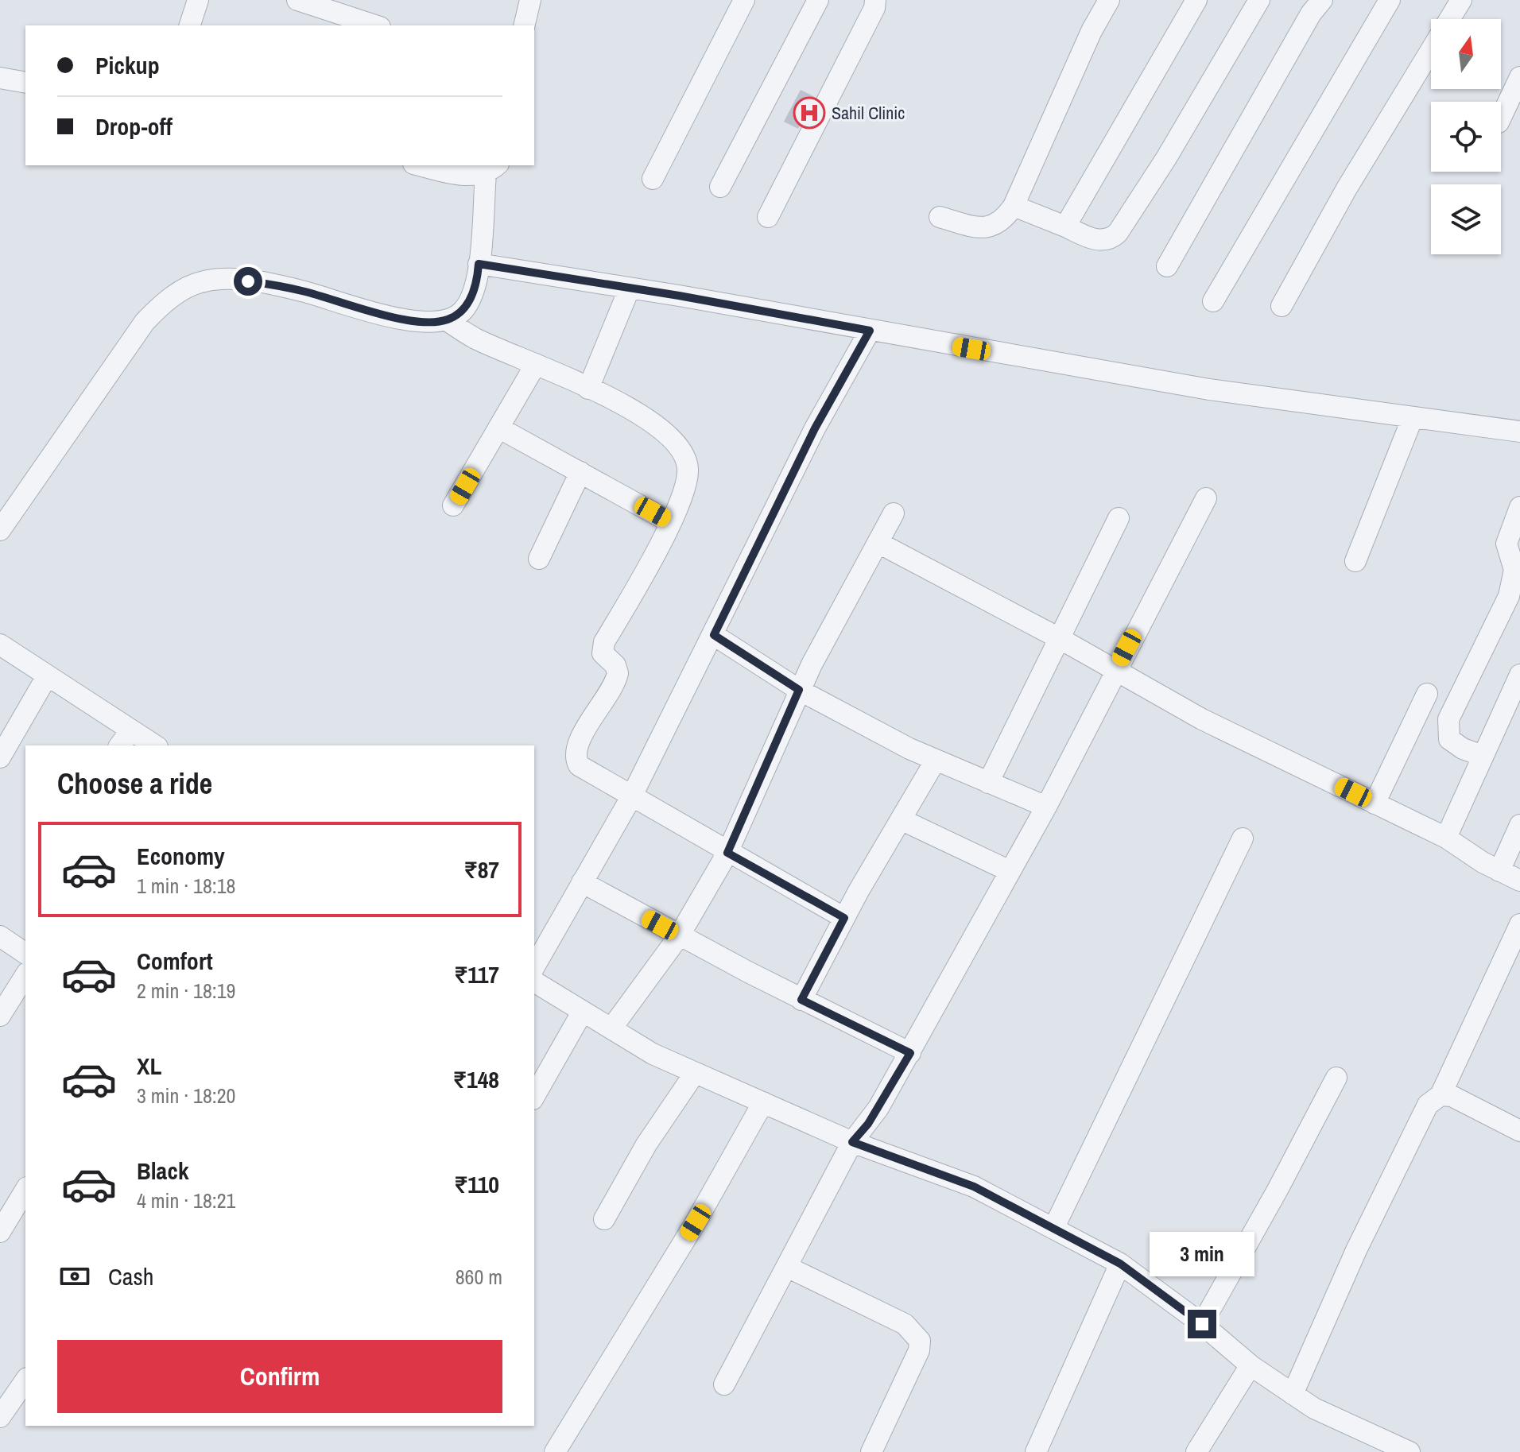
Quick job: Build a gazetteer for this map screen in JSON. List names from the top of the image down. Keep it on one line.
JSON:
{"places":{"hospital":["Sahil Clinic"]},"north":"top","page":{"banner":["Pickup","Drop-off"],"heading":"Choose a ride","list":[{"name":"Economy","note":"1 min · 18:18","value":"₹87"},{"name":"Comfort","note":"2 min · 18:19","value":"₹117"},{"name":"XL","note":"3 min · 18:20","value":"₹148"},{"name":"Black","note":"4 min · 18:21","value":"₹110"}],"bubble":"3 min","pay":["Cash","860 m"],"buttons":"Confirm"}}
